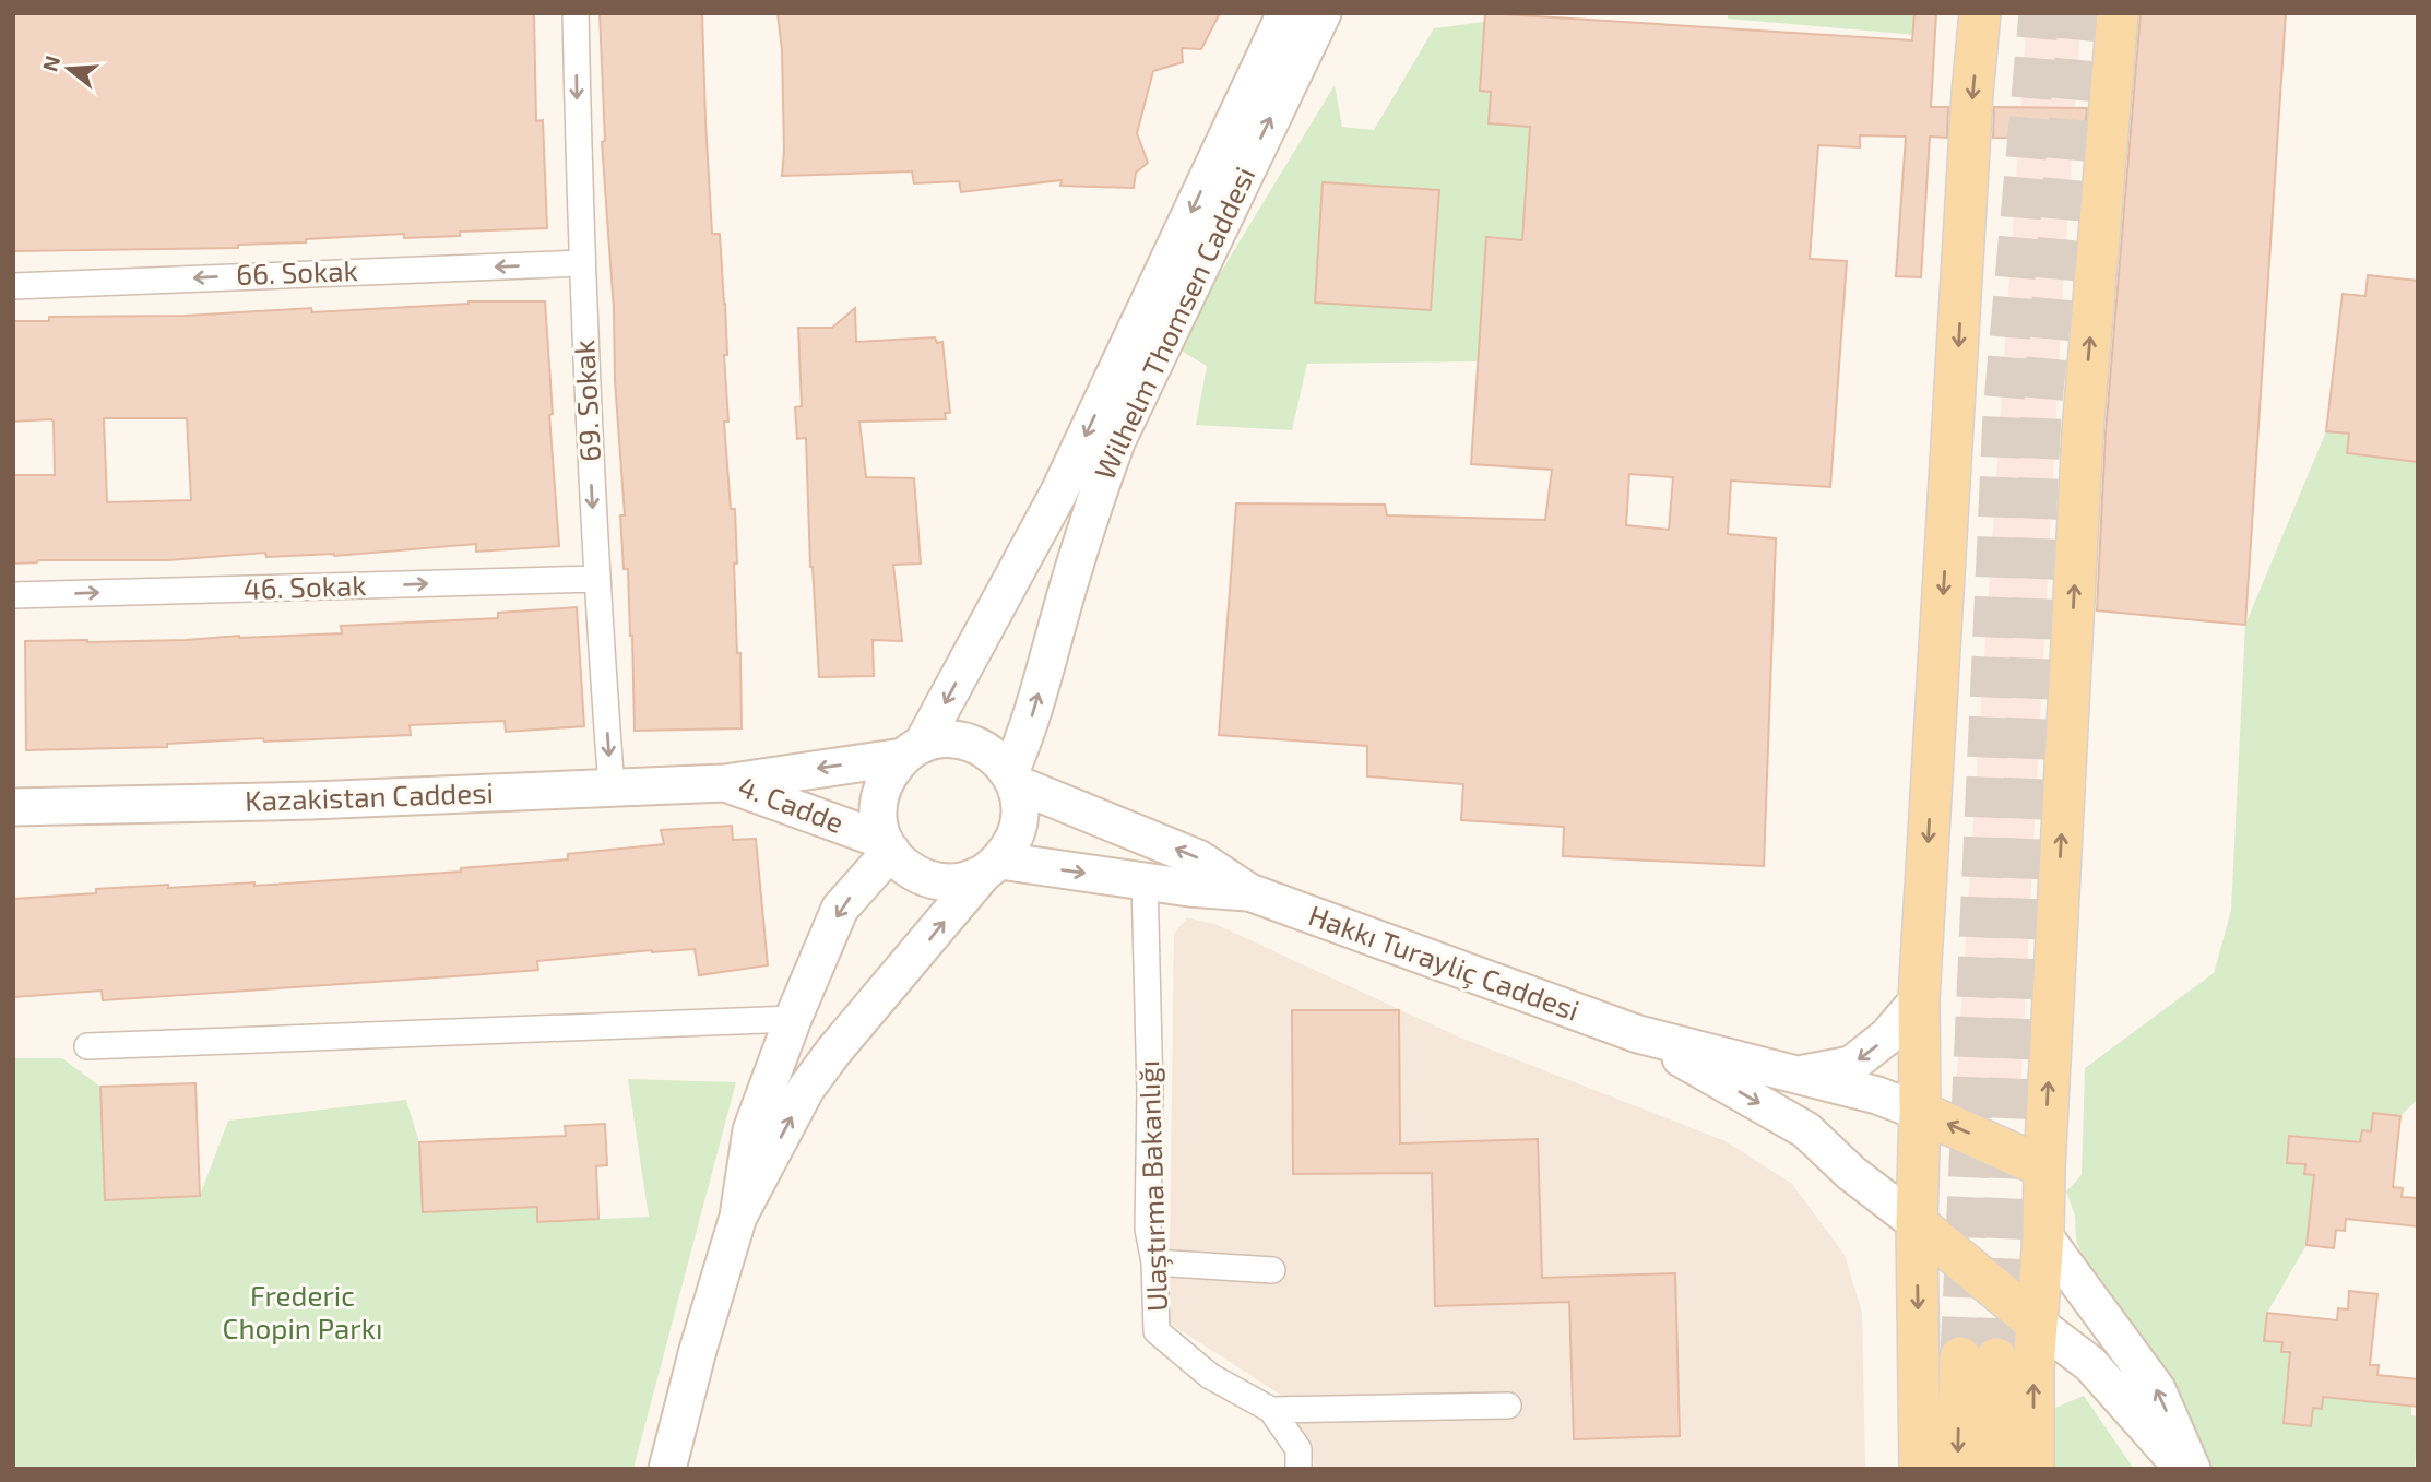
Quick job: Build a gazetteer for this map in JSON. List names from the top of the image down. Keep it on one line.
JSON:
{"streets":{"main road":["Wilhelm Thomsen Caddesi","Kazakistan Caddesi","4. Cadde","Hakkı Turayliç Caddesi"],"street":["66. Sokak","69. Sokak","46. Sokak","Ulaştırma Bakanlığı"]},"crossings":[["66. Sokak","69. Sokak"],["Wilhelm Thomsen Caddesi","4. Cadde"],["Wilhelm Thomsen Caddesi","Hakkı Turayliç Caddesi"],["69. Sokak","46. Sokak"],["69. Sokak","Kazakistan Caddesi"],["Kazakistan Caddesi","4. Cadde"],["4. Cadde","Hakkı Turayliç Caddesi"],["Hakkı Turayliç Caddesi","Ulaştırma Bakanlığı"]],"one_way":["66. Sokak","69. Sokak","46. Sokak","4. Cadde"],"parks":["Frederic Chopin Parkı"],"north":"left"}
